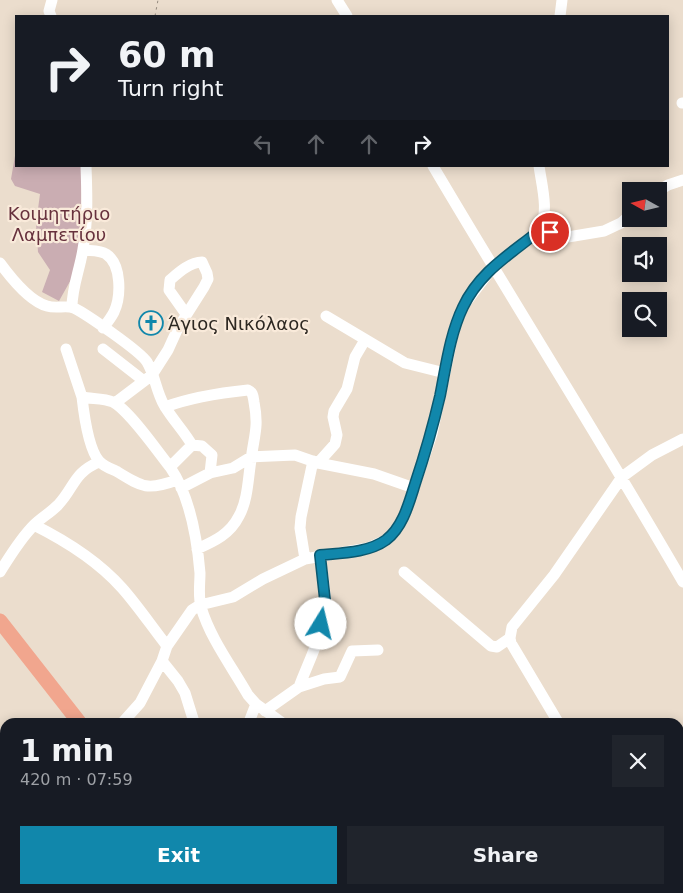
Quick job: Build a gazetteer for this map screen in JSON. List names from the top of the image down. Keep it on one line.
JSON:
{"parks":["Κοιμητήριο Λαμπετίου"],"places":{"church":["Άγιος Νικόλαος"]},"north":"left","page":{"turn":["60 m","Turn right"],"heading":["1 min","420 m · 07:59"],"buttons":["Exit","Share"]}}
